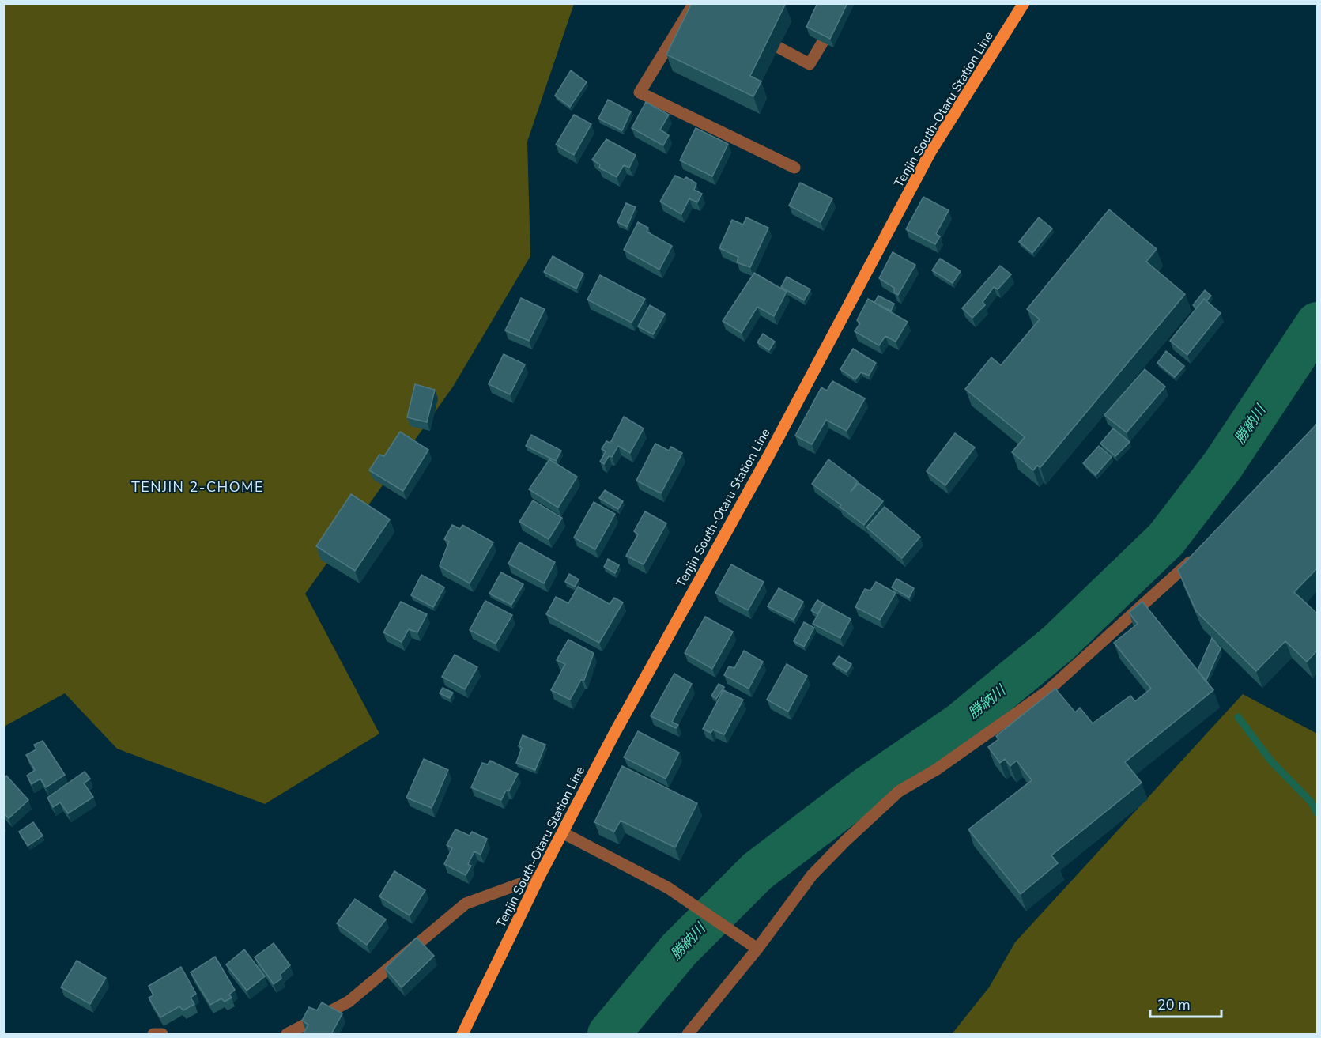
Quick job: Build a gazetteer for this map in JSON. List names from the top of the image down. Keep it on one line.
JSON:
{"streets":{"main road":["Tenjin South-Otaru Station Line"]},"districts":["TENJIN 2-CHOME"],"water":["勝納川"],"scale_bar":"20 m"}
